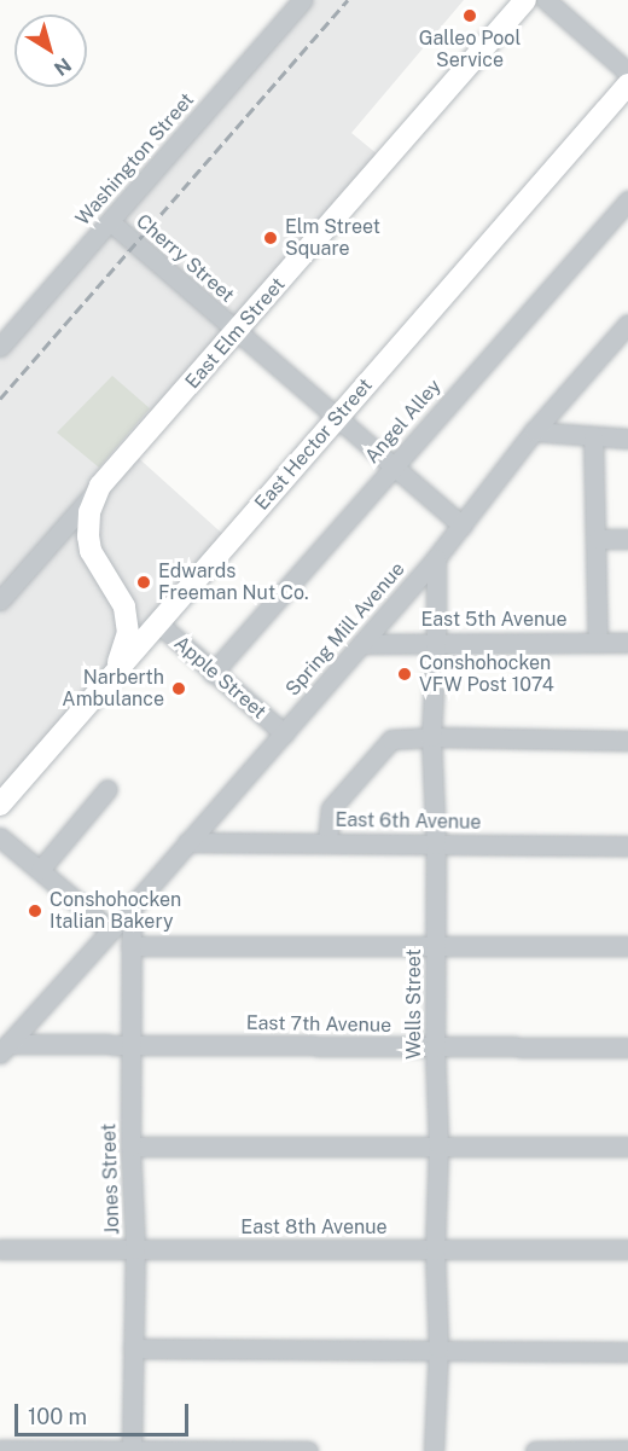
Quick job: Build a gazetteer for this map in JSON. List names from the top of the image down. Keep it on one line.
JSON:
{"streets":{"main road":["East Elm Street","East Hector Street"],"street":["Washington Street","Cherry Street","Angel Alley","East 5th Avenue","Spring Mill Avenue","Apple Street","East 6th Avenue","Wells Street","East 7th Avenue","Jones Street","East 8th Avenue"]},"crossings":[["Washington Street","Cherry Street"],["Cherry Street","East Elm Street"],["Cherry Street","Angel Alley"],["Cherry Street","East Hector Street"],["Cherry Street","Spring Mill Avenue"],["Angel Alley","Apple Street"],["East Hector Street","Apple Street"],["East 5th Avenue","Spring Mill Avenue"],["East 5th Avenue","Wells Street"],["Spring Mill Avenue","Apple Street"],["Spring Mill Avenue","East 6th Avenue"],["Spring Mill Avenue","Wells Street"],["Spring Mill Avenue","East 7th Avenue"],["Spring Mill Avenue","Jones Street"],["East 6th Avenue","Wells Street"],["Wells Street","East 7th Avenue"],["Wells Street","East 8th Avenue"],["East 7th Avenue","Jones Street"],["Jones Street","East 8th Avenue"]],"places":["Galleo Pool Service","Elm Street Square","Edwards Freeman Nut Co.","Conshohocken VFW Post 1074","Narberth Ambulance","Conshohocken Italian Bakery"],"scale_bar":"100 m","north":"bottom right"}
